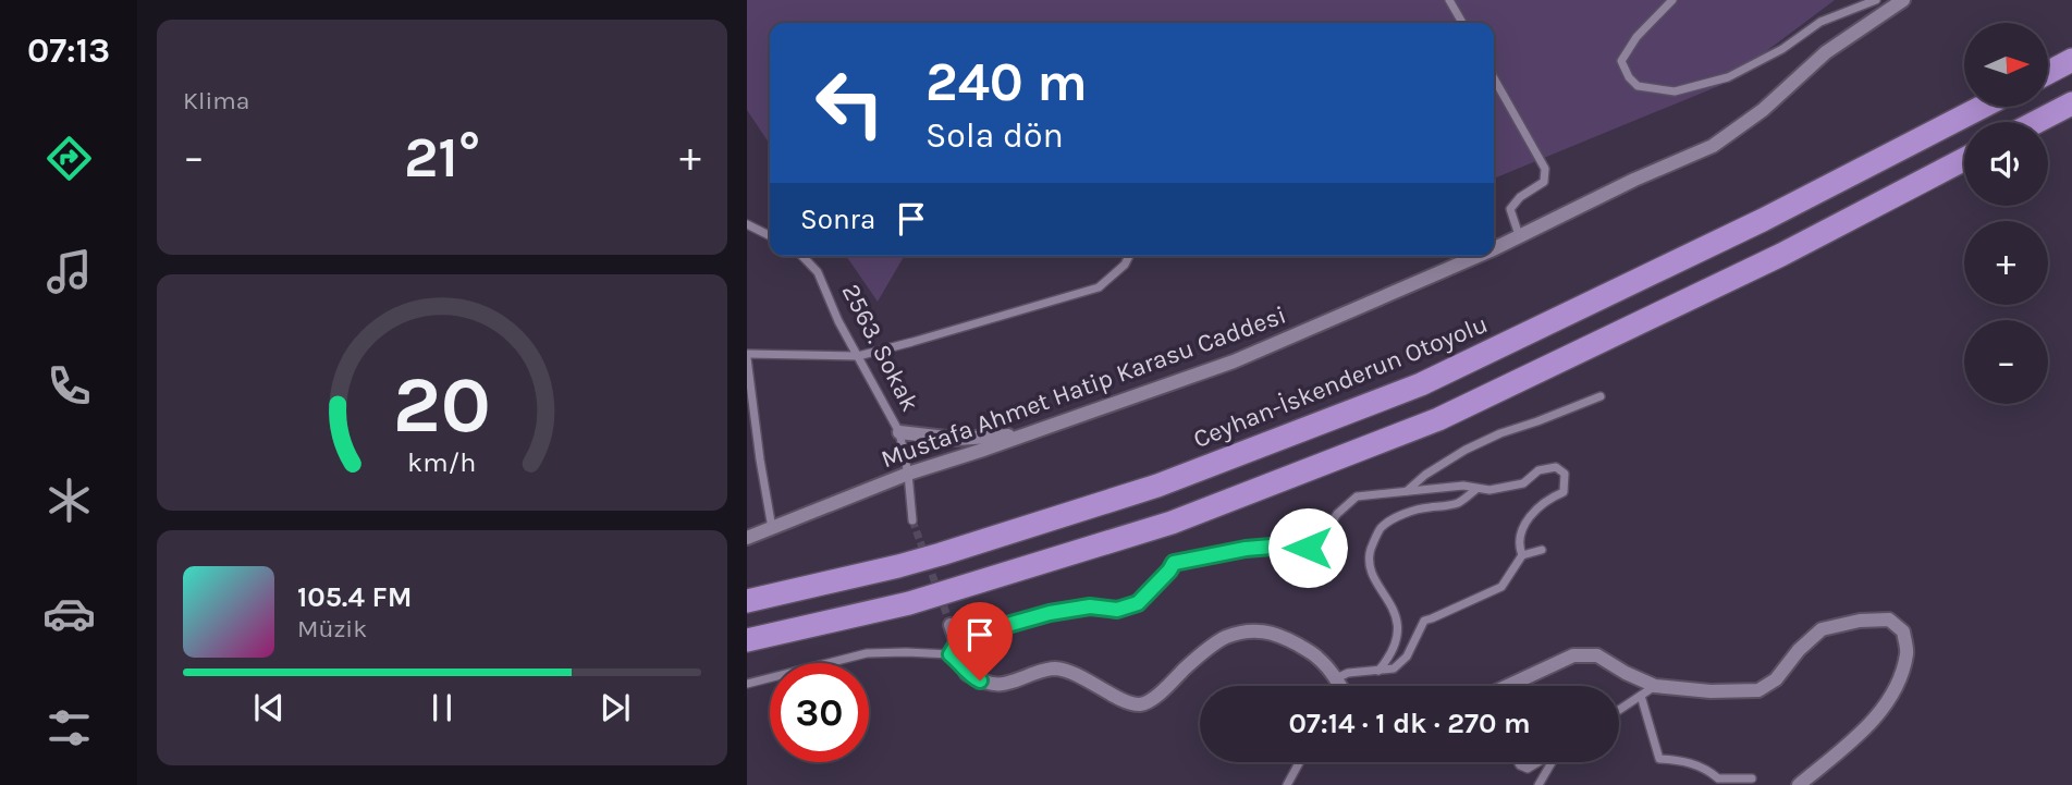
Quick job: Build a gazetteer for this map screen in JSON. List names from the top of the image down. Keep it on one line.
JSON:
{"streets":{"highway":["Ceyhan-İskenderun Otoyolu"],"street":["2563. Sokak","Mustafa Ahmet Hatip Karasu Caddesi"]},"crossings":[["2563. Sokak","Mustafa Ahmet Hatip Karasu Caddesi"]],"north":"right","page":{"tabs":"07:13","tile":"Klima","map_buttons":["+","−"],"turn":["240 m","Sola dön"],"heat":["−","21°","+"],"then":"Sonra","song":["105.4 FM","Müzik"],"limit":"30","trip":"07:14 · 1 dk · 270 m","gauge":["20","km/h"]}}
